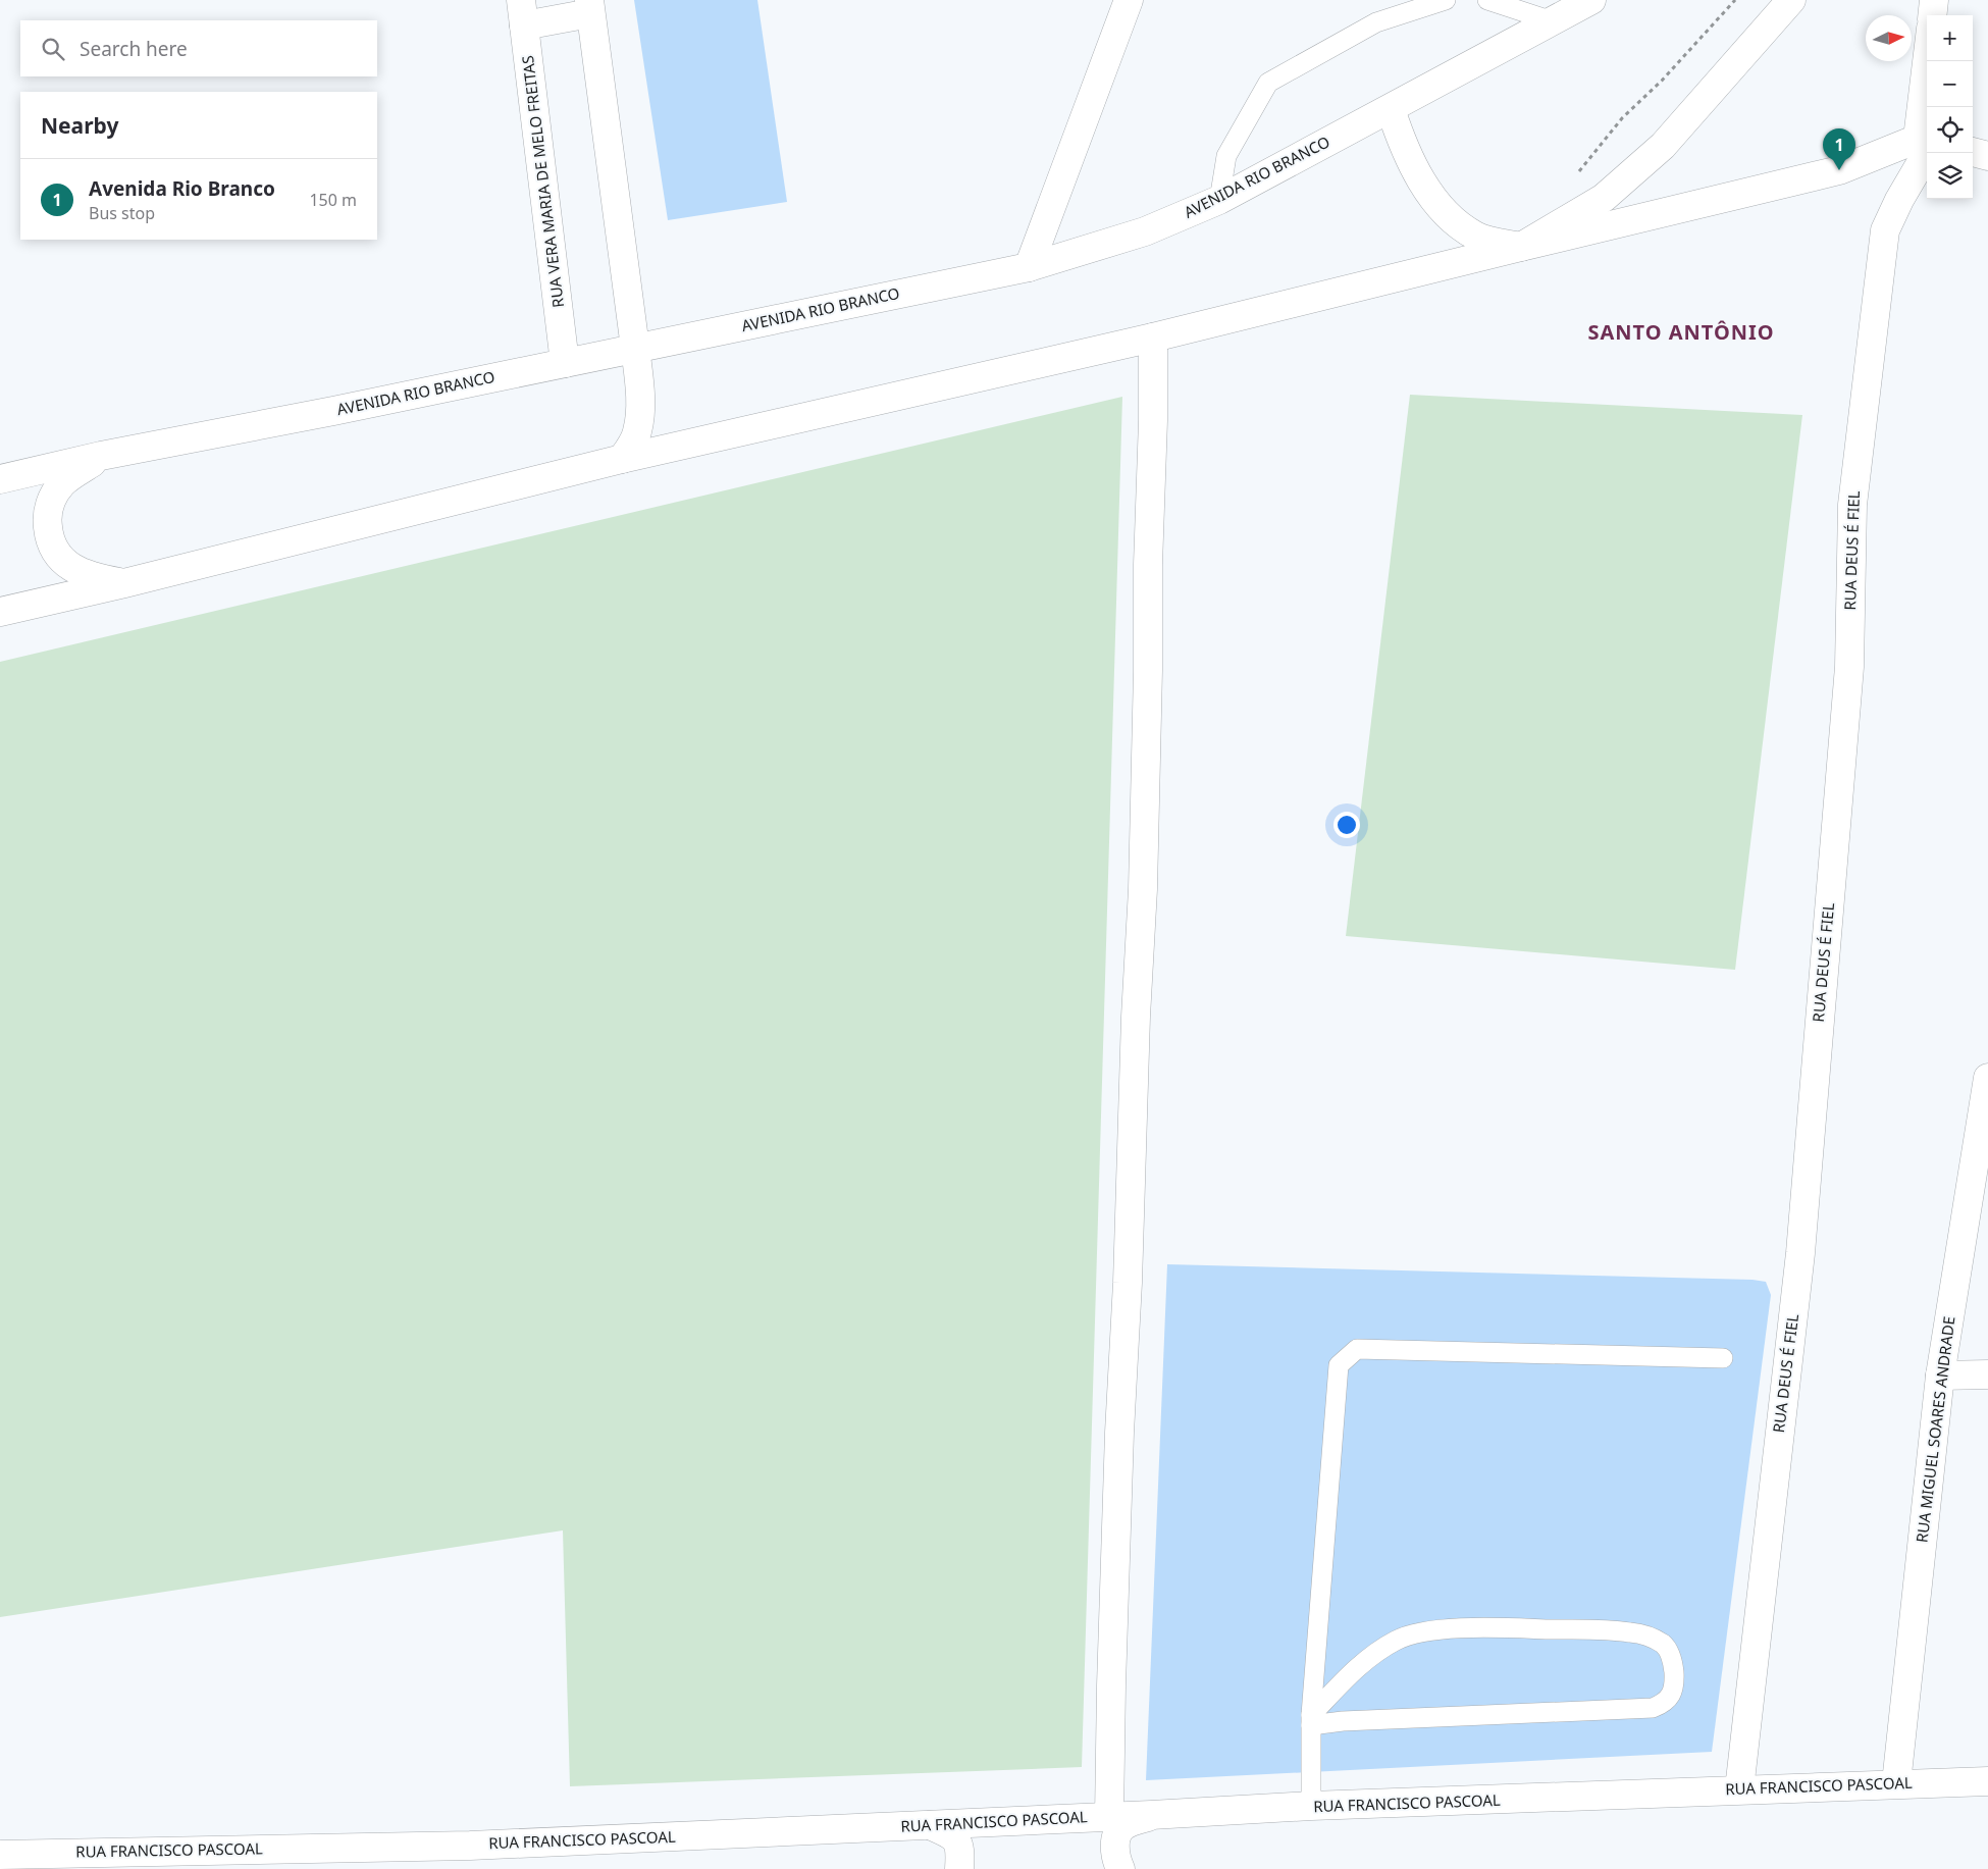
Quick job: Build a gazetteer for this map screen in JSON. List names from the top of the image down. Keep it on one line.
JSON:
{"streets":{"street":["AVENIDA RIO BRANCO","RUA VERA MARIA DE MELO FREITAS","RUA DEUS É FIEL","RUA MIGUEL SOARES ANDRADE","RUA FRANCISCO PASCOAL"]},"crossings":[["AVENIDA RIO BRANCO","RUA VERA MARIA DE MELO FREITAS"],["RUA DEUS É FIEL","RUA FRANCISCO PASCOAL"],["RUA MIGUEL SOARES ANDRADE","RUA FRANCISCO PASCOAL"]],"districts":["SANTO ANTÔNIO"],"north":"right","page":{"map_buttons":["+","−"],"search":"Search here","heading":"Nearby","pins":"1","list":[{"mark":"1","name":"Avenida Rio Branco","note":"Bus stop","value":"150 m"}]}}
